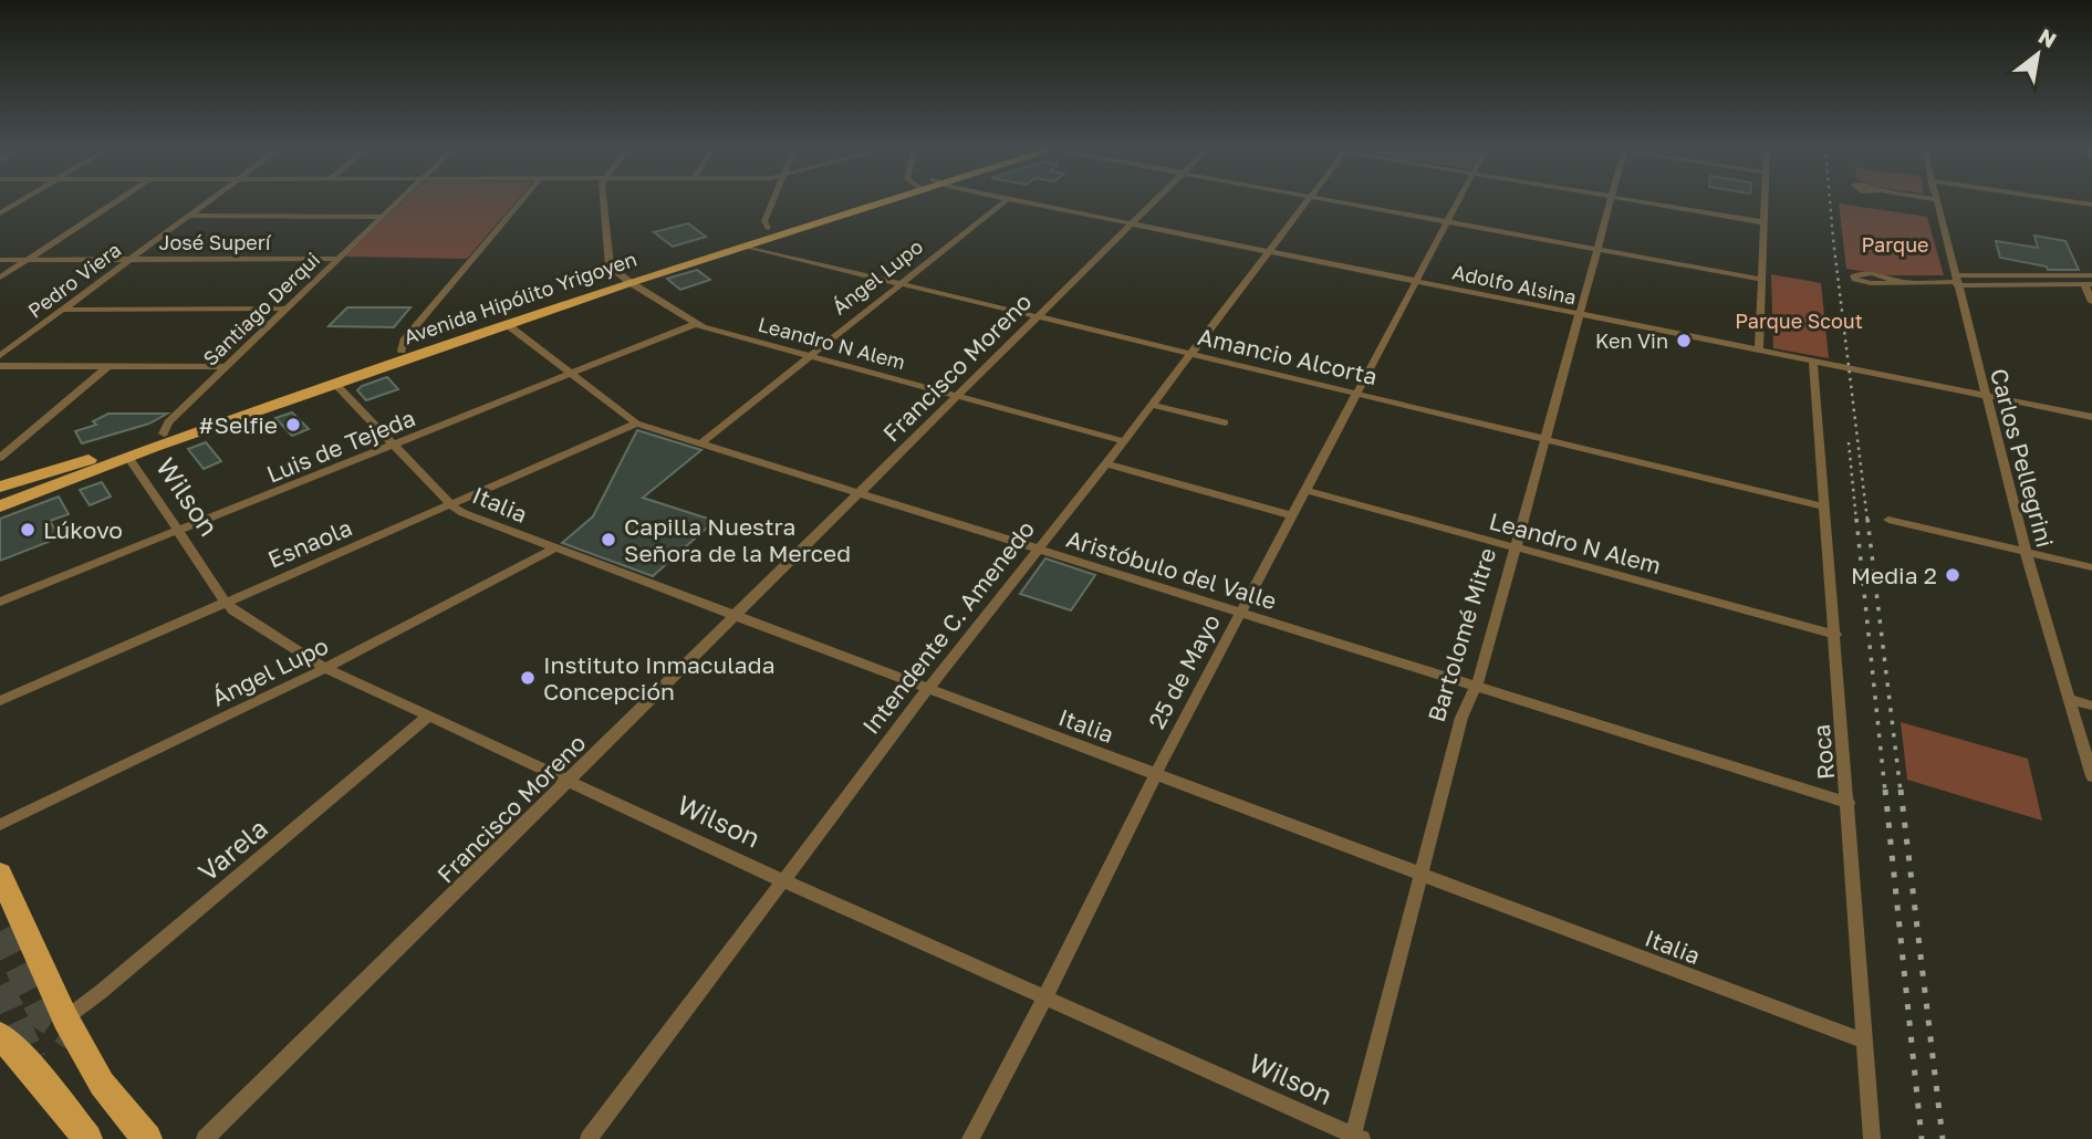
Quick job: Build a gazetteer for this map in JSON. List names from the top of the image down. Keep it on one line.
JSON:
{"streets":{"main road":["Avenida Hipólito Yrigoyen"],"street":["José Superí","Ángel Lupo","Pedro Viera","Adolfo Alsina","Santiago Derqui","Leandro N Alem","Amancio Alcorta","Francisco Moreno","Luis de Tejeda","Carlos Pellegrini","Wilson","Italia","Esnaola","Aristóbulo del Valle","Intendente C. Amenedo","Bartolomé Mitre","25 de Mayo","Roca","Varela"]},"crossings":[["José Superí","Pedro Viera"],["José Superí","Santiago Derqui"],["Ángel Lupo","Leandro N Alem"],["Ángel Lupo","Amancio Alcorta"],["Ángel Lupo","Wilson"],["Ángel Lupo","Italia"],["Ángel Lupo","Aristóbulo del Valle"],["Adolfo Alsina","Francisco Moreno"],["Adolfo Alsina","Carlos Pellegrini"],["Adolfo Alsina","Intendente C. Amenedo"],["Adolfo Alsina","Bartolomé Mitre"],["Adolfo Alsina","25 de Mayo"],["Adolfo Alsina","Roca"],["Avenida Hipólito Yrigoyen","Santiago Derqui"],["Avenida Hipólito Yrigoyen","Leandro N Alem"],["Avenida Hipólito Yrigoyen","Amancio Alcorta"],["Avenida Hipólito Yrigoyen","Wilson"],["Avenida Hipólito Yrigoyen","Italia"],["Avenida Hipólito Yrigoyen","Aristóbulo del Valle"],["Leandro N Alem","Francisco Moreno"],["Leandro N Alem","Luis de Tejeda"],["Leandro N Alem","Intendente C. Amenedo"],["Leandro N Alem","Bartolomé Mitre"],["Leandro N Alem","25 de Mayo"],["Leandro N Alem","Roca"],["Amancio Alcorta","Francisco Moreno"],["Amancio Alcorta","Intendente C. Amenedo"],["Amancio Alcorta","Bartolomé Mitre"],["Amancio Alcorta","25 de Mayo"],["Amancio Alcorta","Roca"],["Francisco Moreno","Wilson"],["Francisco Moreno","Italia"],["Francisco Moreno","Aristóbulo del Valle"],["Luis de Tejeda","Wilson"],["Luis de Tejeda","Italia"],["Luis de Tejeda","Aristóbulo del Valle"],["Wilson","Esnaola"],["Wilson","Intendente C. Amenedo"],["Wilson","Bartolomé Mitre"],["Wilson","25 de Mayo"],["Wilson","Varela"],["Italia","Esnaola"],["Italia","Intendente C. Amenedo"],["Italia","Bartolomé Mitre"],["Italia","25 de Mayo"],["Italia","Roca"],["Esnaola","Aristóbulo del Valle"],["Aristóbulo del Valle","Intendente C. Amenedo"],["Aristóbulo del Valle","Bartolomé Mitre"],["Aristóbulo del Valle","25 de Mayo"],["Aristóbulo del Valle","Roca"]],"parks":["Parque","Parque Scout"],"places":["Ken Vin","#Selfie","Lúkovo","Capilla Nuestra Señora de la Merced","Media 2","Instituto Inmaculada Concepción"],"north":"top right"}
